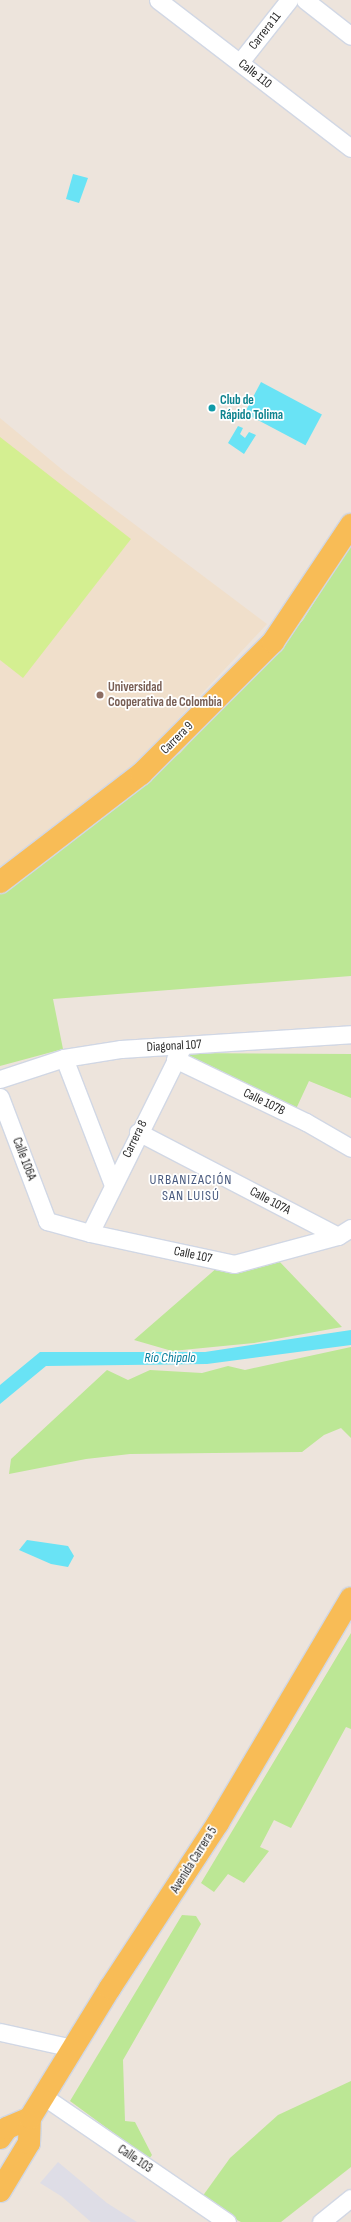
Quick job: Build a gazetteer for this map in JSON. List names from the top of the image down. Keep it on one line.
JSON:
{"streets":{"main road":["Carrera 9","Avenida Carrera 5"],"street":["Carrera 11","Calle 110","Diagonal 107","Calle 107B","Carrera 8","Calle 106A","Calle 107A","Calle 107","Calle 103"]},"crossings":[["Carrera 11","Calle 110"],["Diagonal 107","Calle 107B"],["Diagonal 107","Carrera 8"],["Calle 107B","Carrera 8"],["Carrera 8","Calle 107A"],["Carrera 8","Calle 107"],["Calle 106A","Calle 107"],["Calle 107A","Calle 107"],["Avenida Carrera 5","Calle 103"]],"districts":["URBANIZACIÓN SAN LUISÚ"],"water":["Río Chipalo"],"places":["Club de Rápido Tolima","Universidad Cooperativa de Colombia"]}
